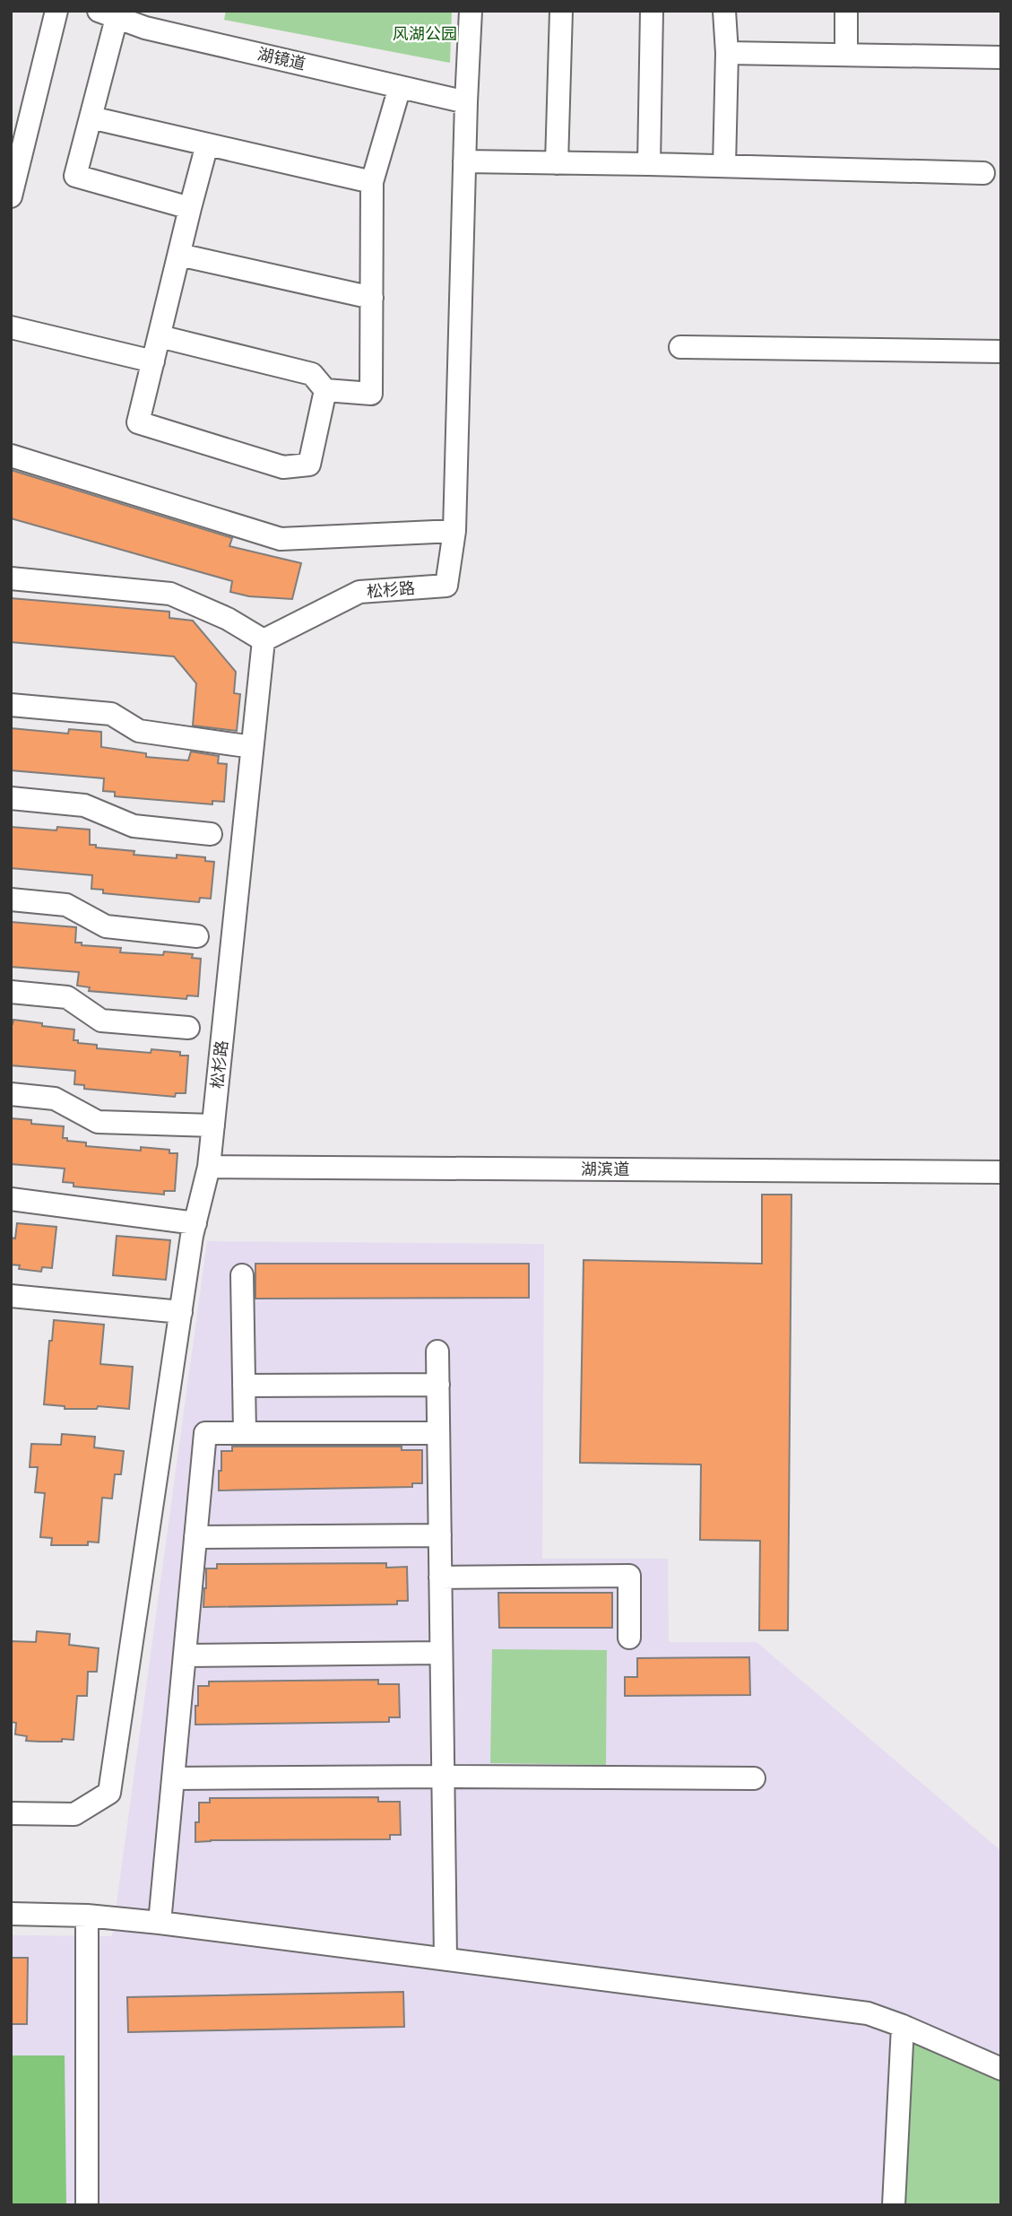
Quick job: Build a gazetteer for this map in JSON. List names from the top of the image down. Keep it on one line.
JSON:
{"streets":{"street":["湖镜道","松杉路","湖滨道"]},"crossings":[["湖镜道","松杉路"],["松杉路","湖滨道"]],"parks":["风湖公园"]}
